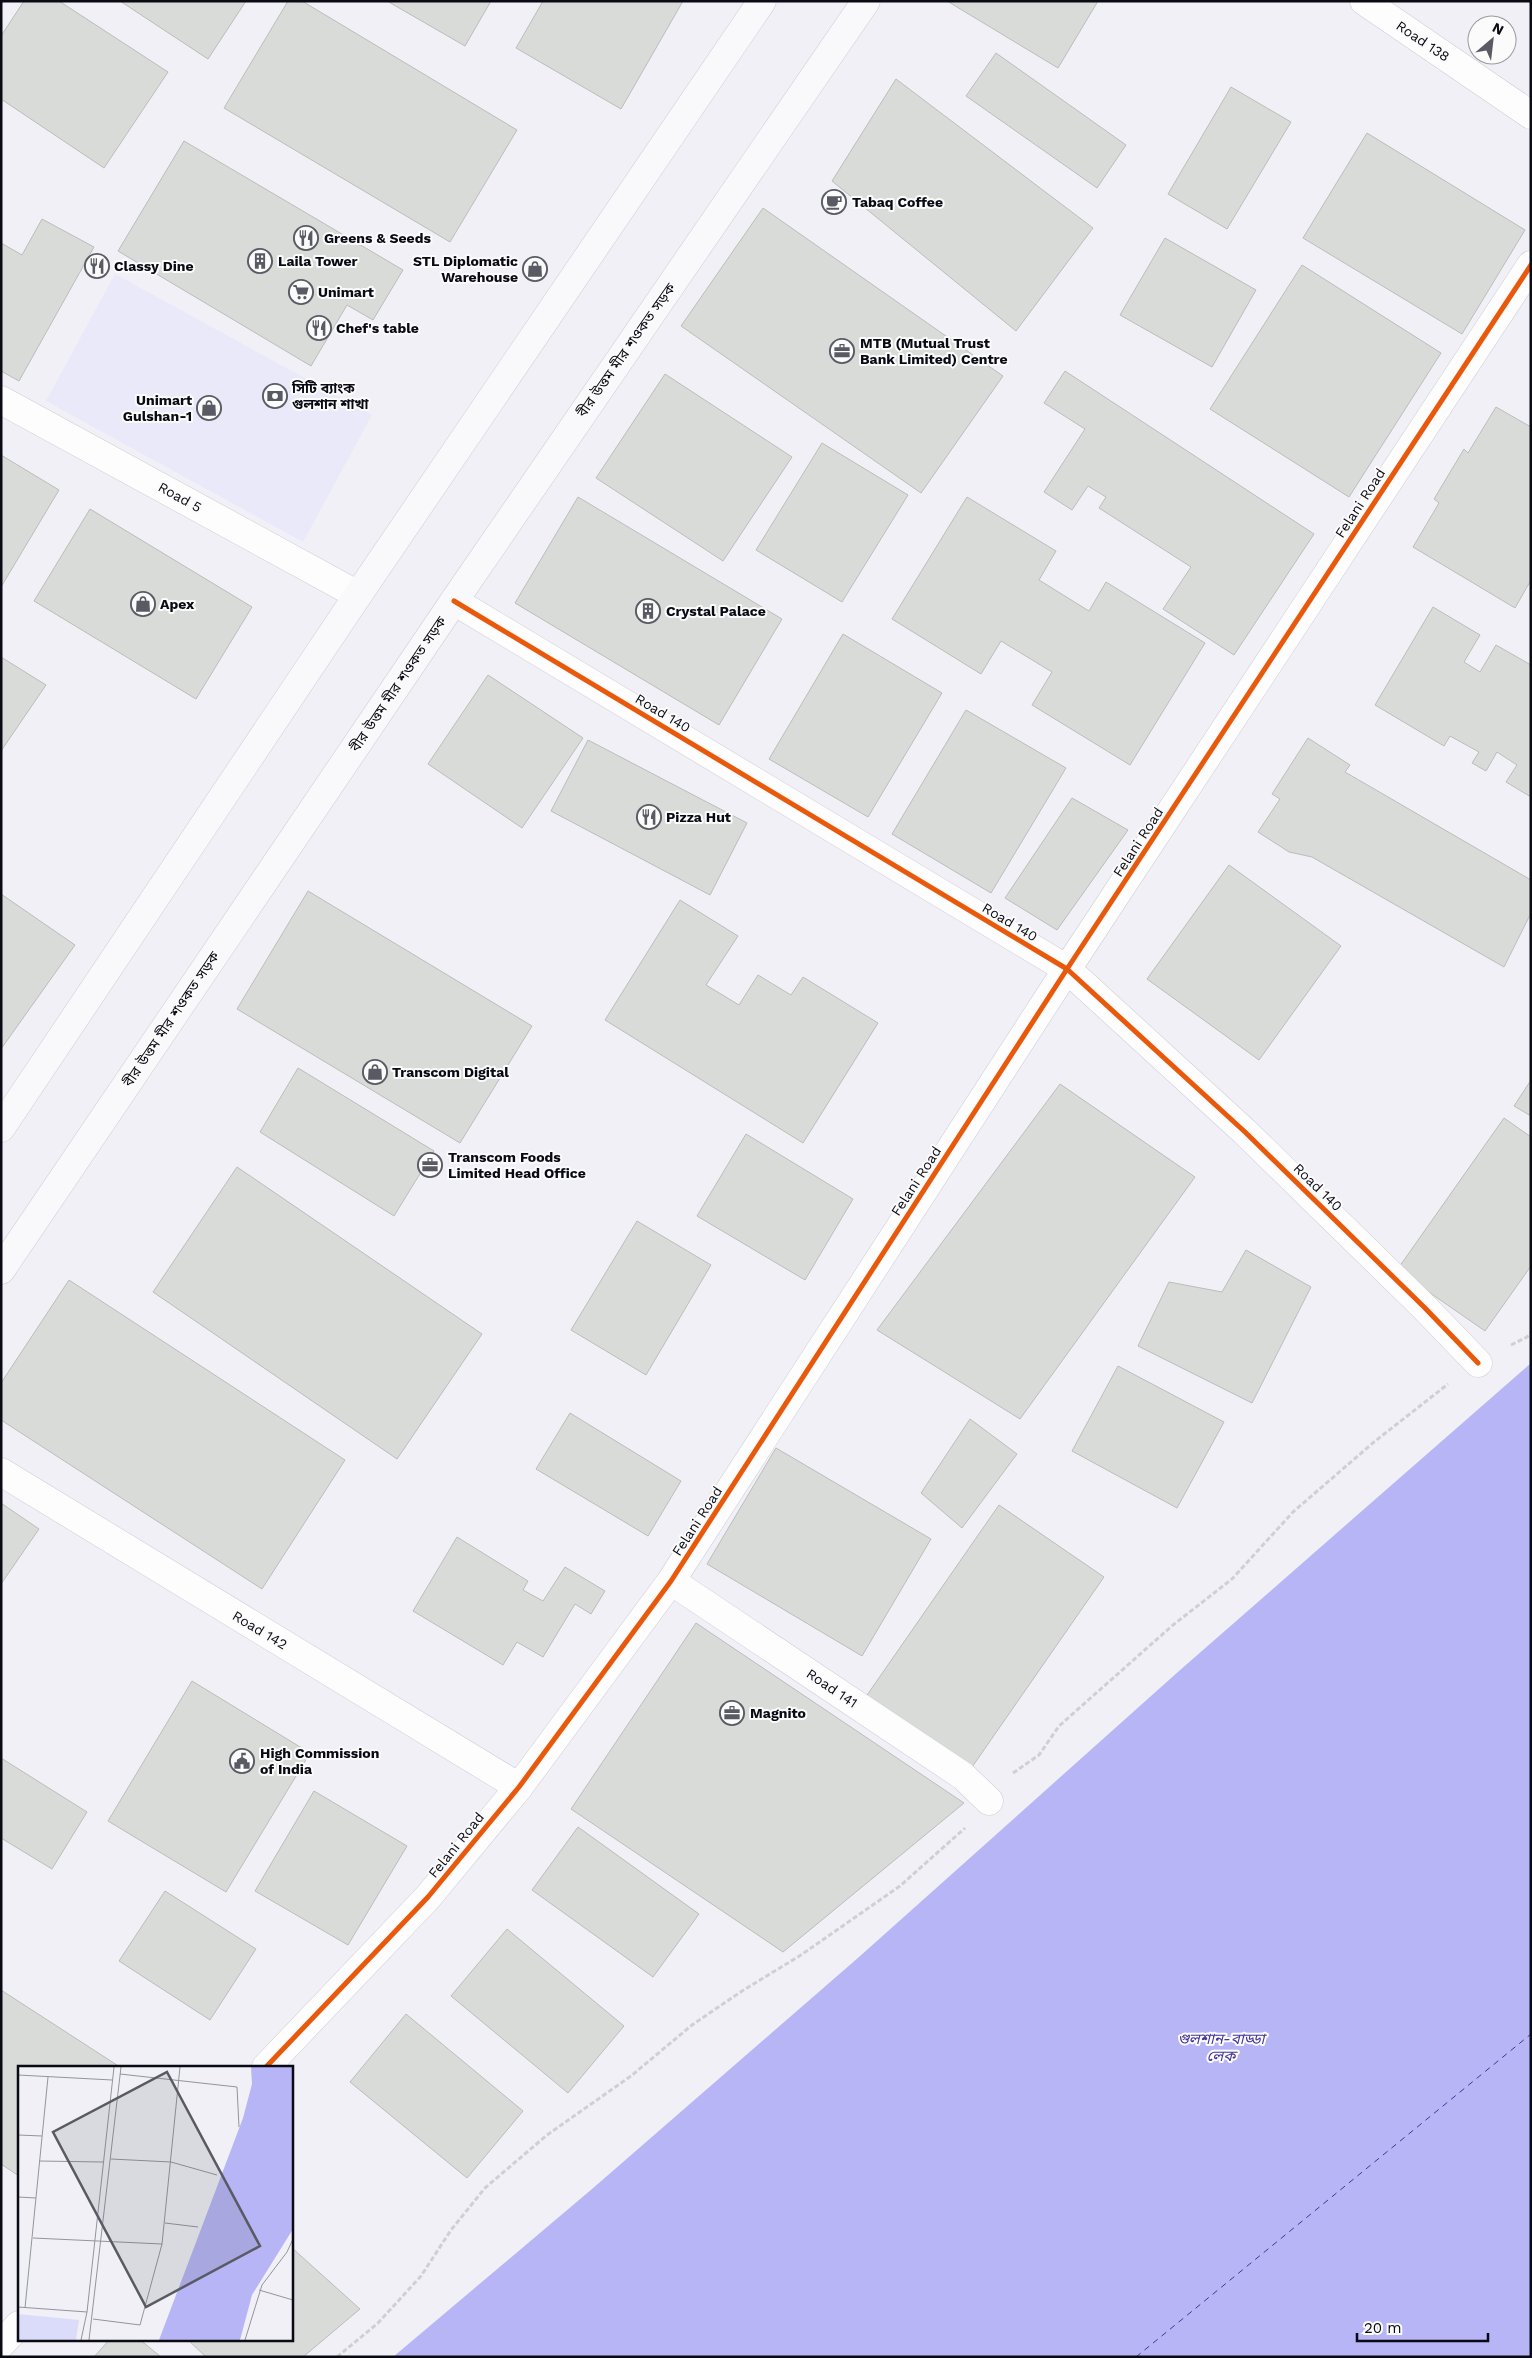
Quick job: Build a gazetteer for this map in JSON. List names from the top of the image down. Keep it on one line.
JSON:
{"streets":{"main road":["বীর উত্তম মীর শওকত সড়ক"],"street":["Road 138","Road 5","Felani Road","Road 140","Road 142","Road 141"]},"crossings":[["বীর উত্তম মীর শওকত সড়ক","Road 140"],["Felani Road","Road 140"],["Felani Road","Road 142"],["Felani Road","Road 141"]],"water":["গুলশান-বাড্ডা লেক"],"places":{"cafe":["Tabaq Coffee"],"restaurant":["Greens & Seeds","Classy Dine","Chef's table","Pizza Hut"],"building":["Laila Tower","Crystal Palace"],"shop":["STL Diplomatic Warehouse","Unimart Gulshan-1","Apex","Transcom Digital"],"supermarket":["Unimart"],"office":["MTB (Mutual Trust Bank Limited) Centre","Transcom Foods Limited Head Office","Magnito"],"bank":["সিটি ব্যাংক গুলশান শাখা"],"public building":["High Commission of India"]},"scale_bar":"20 m","north":"top right"}
